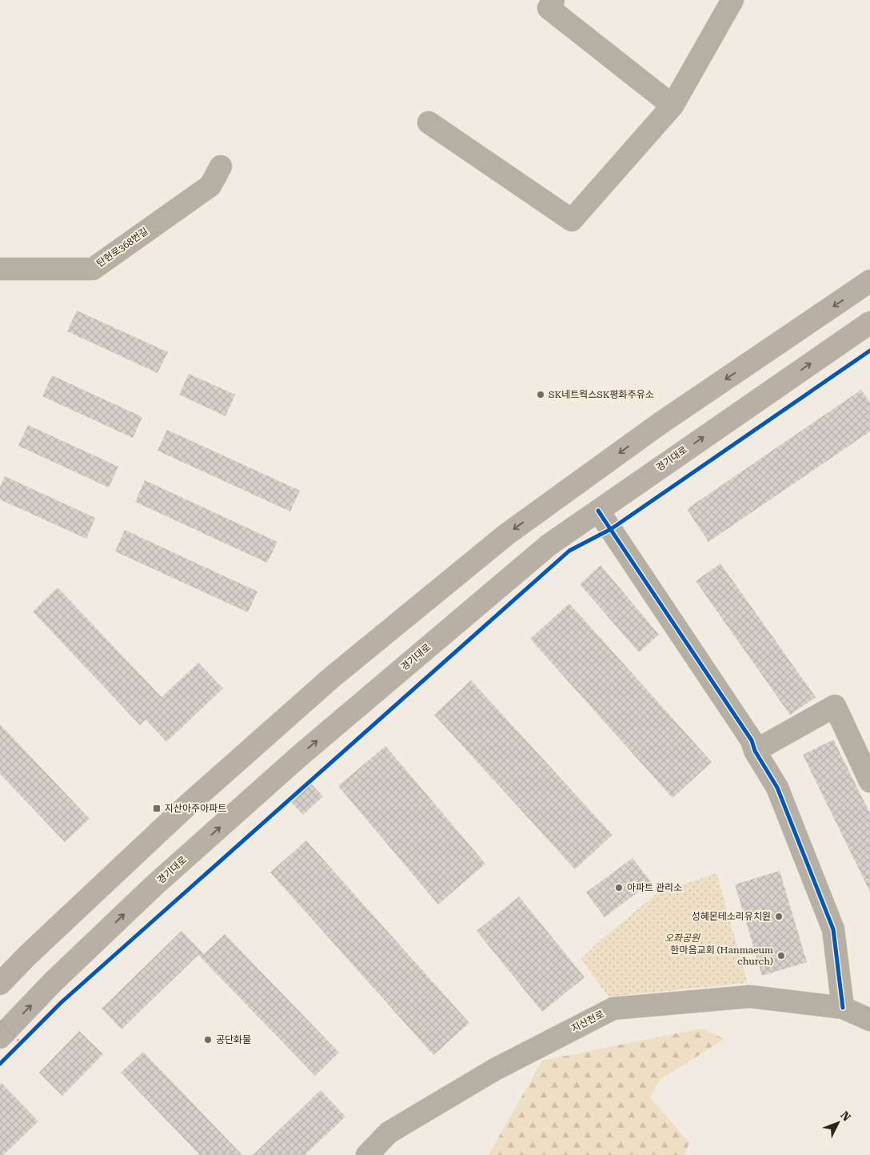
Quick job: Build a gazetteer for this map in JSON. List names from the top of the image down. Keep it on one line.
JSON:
{"streets":{"main road":["경기대로"],"street":["탄현로368번길","지산천로"]},"parks":["오좌공원"],"places":{"other":["SK네트웍스SK평화주유소","아파트 관리소","성혜몬테소리유치원","한마음교회 (Hanmaeum church)","공단화물"],"transit":["지산아주아파트"]},"north":"top right"}
